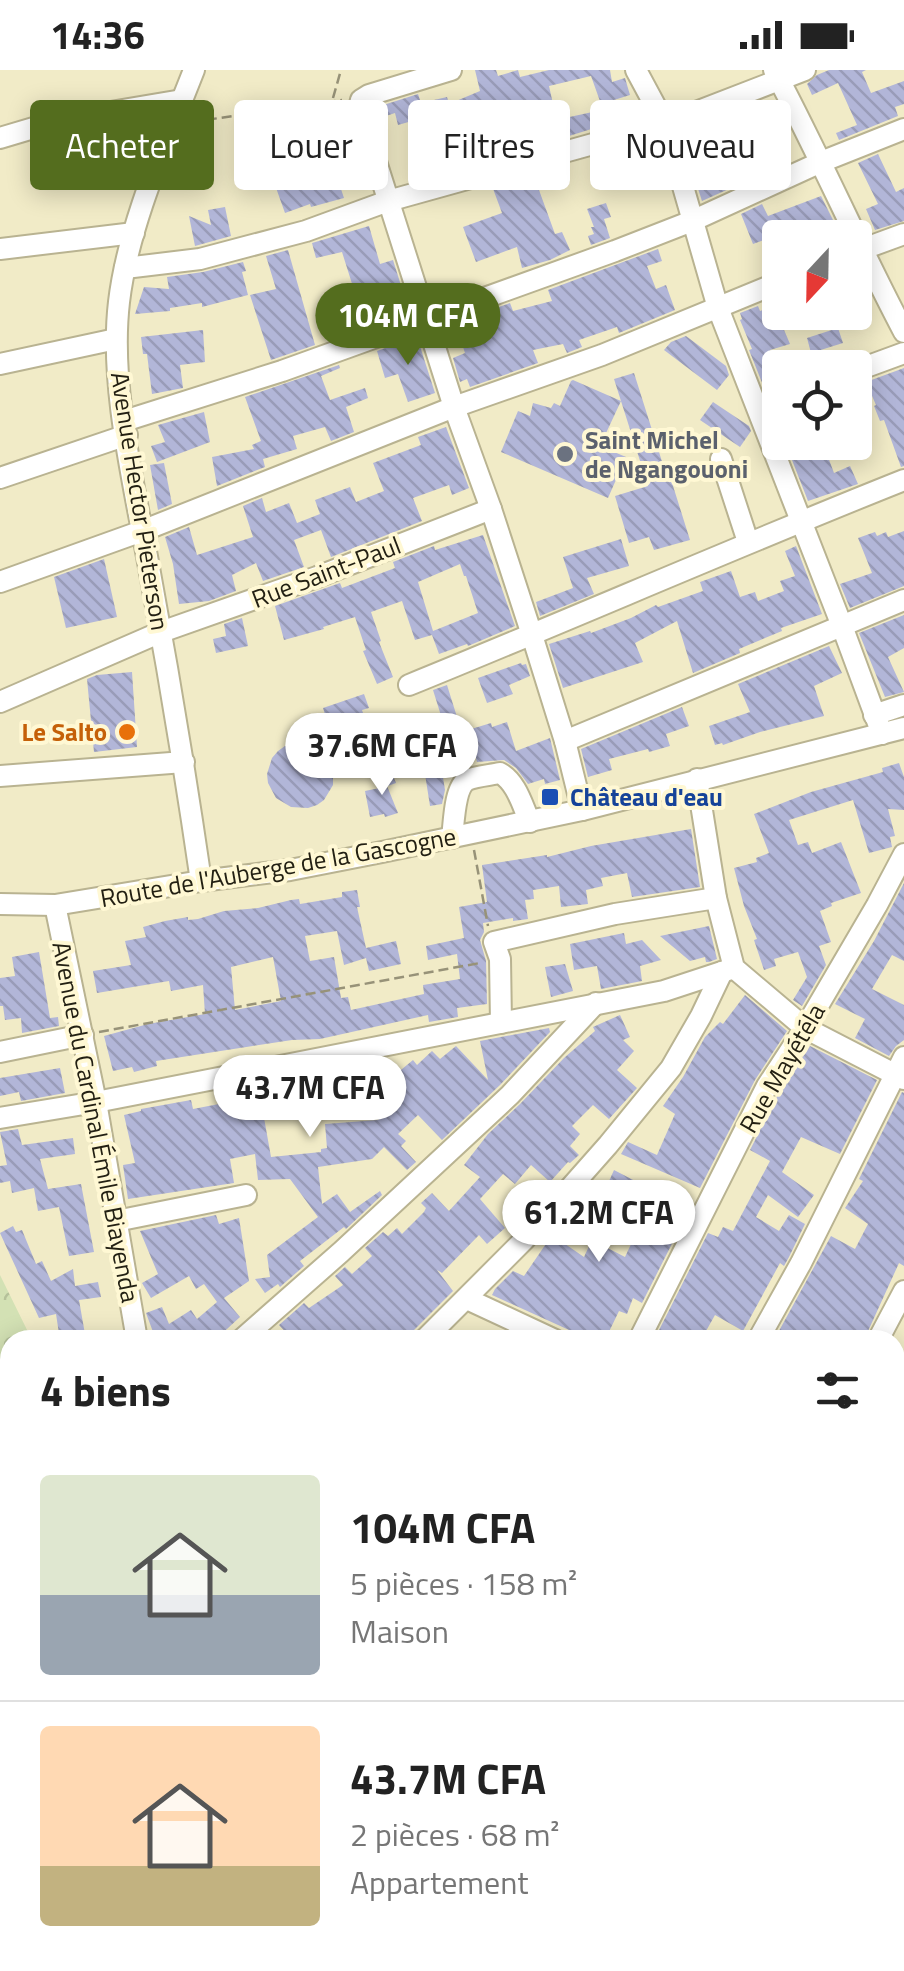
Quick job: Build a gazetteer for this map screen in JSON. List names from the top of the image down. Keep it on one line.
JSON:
{"streets":{"street":["Avenue Hector Pieterson","Rue Saint-Paul","Route de l'Auberge de la Gascogne","Rue Mayétéla","Avenue du Cardinal Émile Biayenda"]},"crossings":[["Avenue Hector Pieterson","Rue Saint-Paul"],["Avenue Hector Pieterson","Route de l'Auberge de la Gascogne"],["Route de l'Auberge de la Gascogne","Avenue du Cardinal Émile Biayenda"]],"places":{"other":["Saint Michel de Ngangouoni","Le Salto"],"transit":["Château d'eau"]},"north":"bottom","page":{"status":"14:36","chip":["Acheter","Louer","Filtres","Nouveau"],"price":["104M CFA","37.6M CFA","43.7M CFA","61.2M CFA"],"heading":"4 biens","list":[{"name":"104M CFA","note":"5 pièces · 158 m² · Maison"},{"name":"43.7M CFA","note":"2 pièces · 68 m² · Appartement"}]}}
